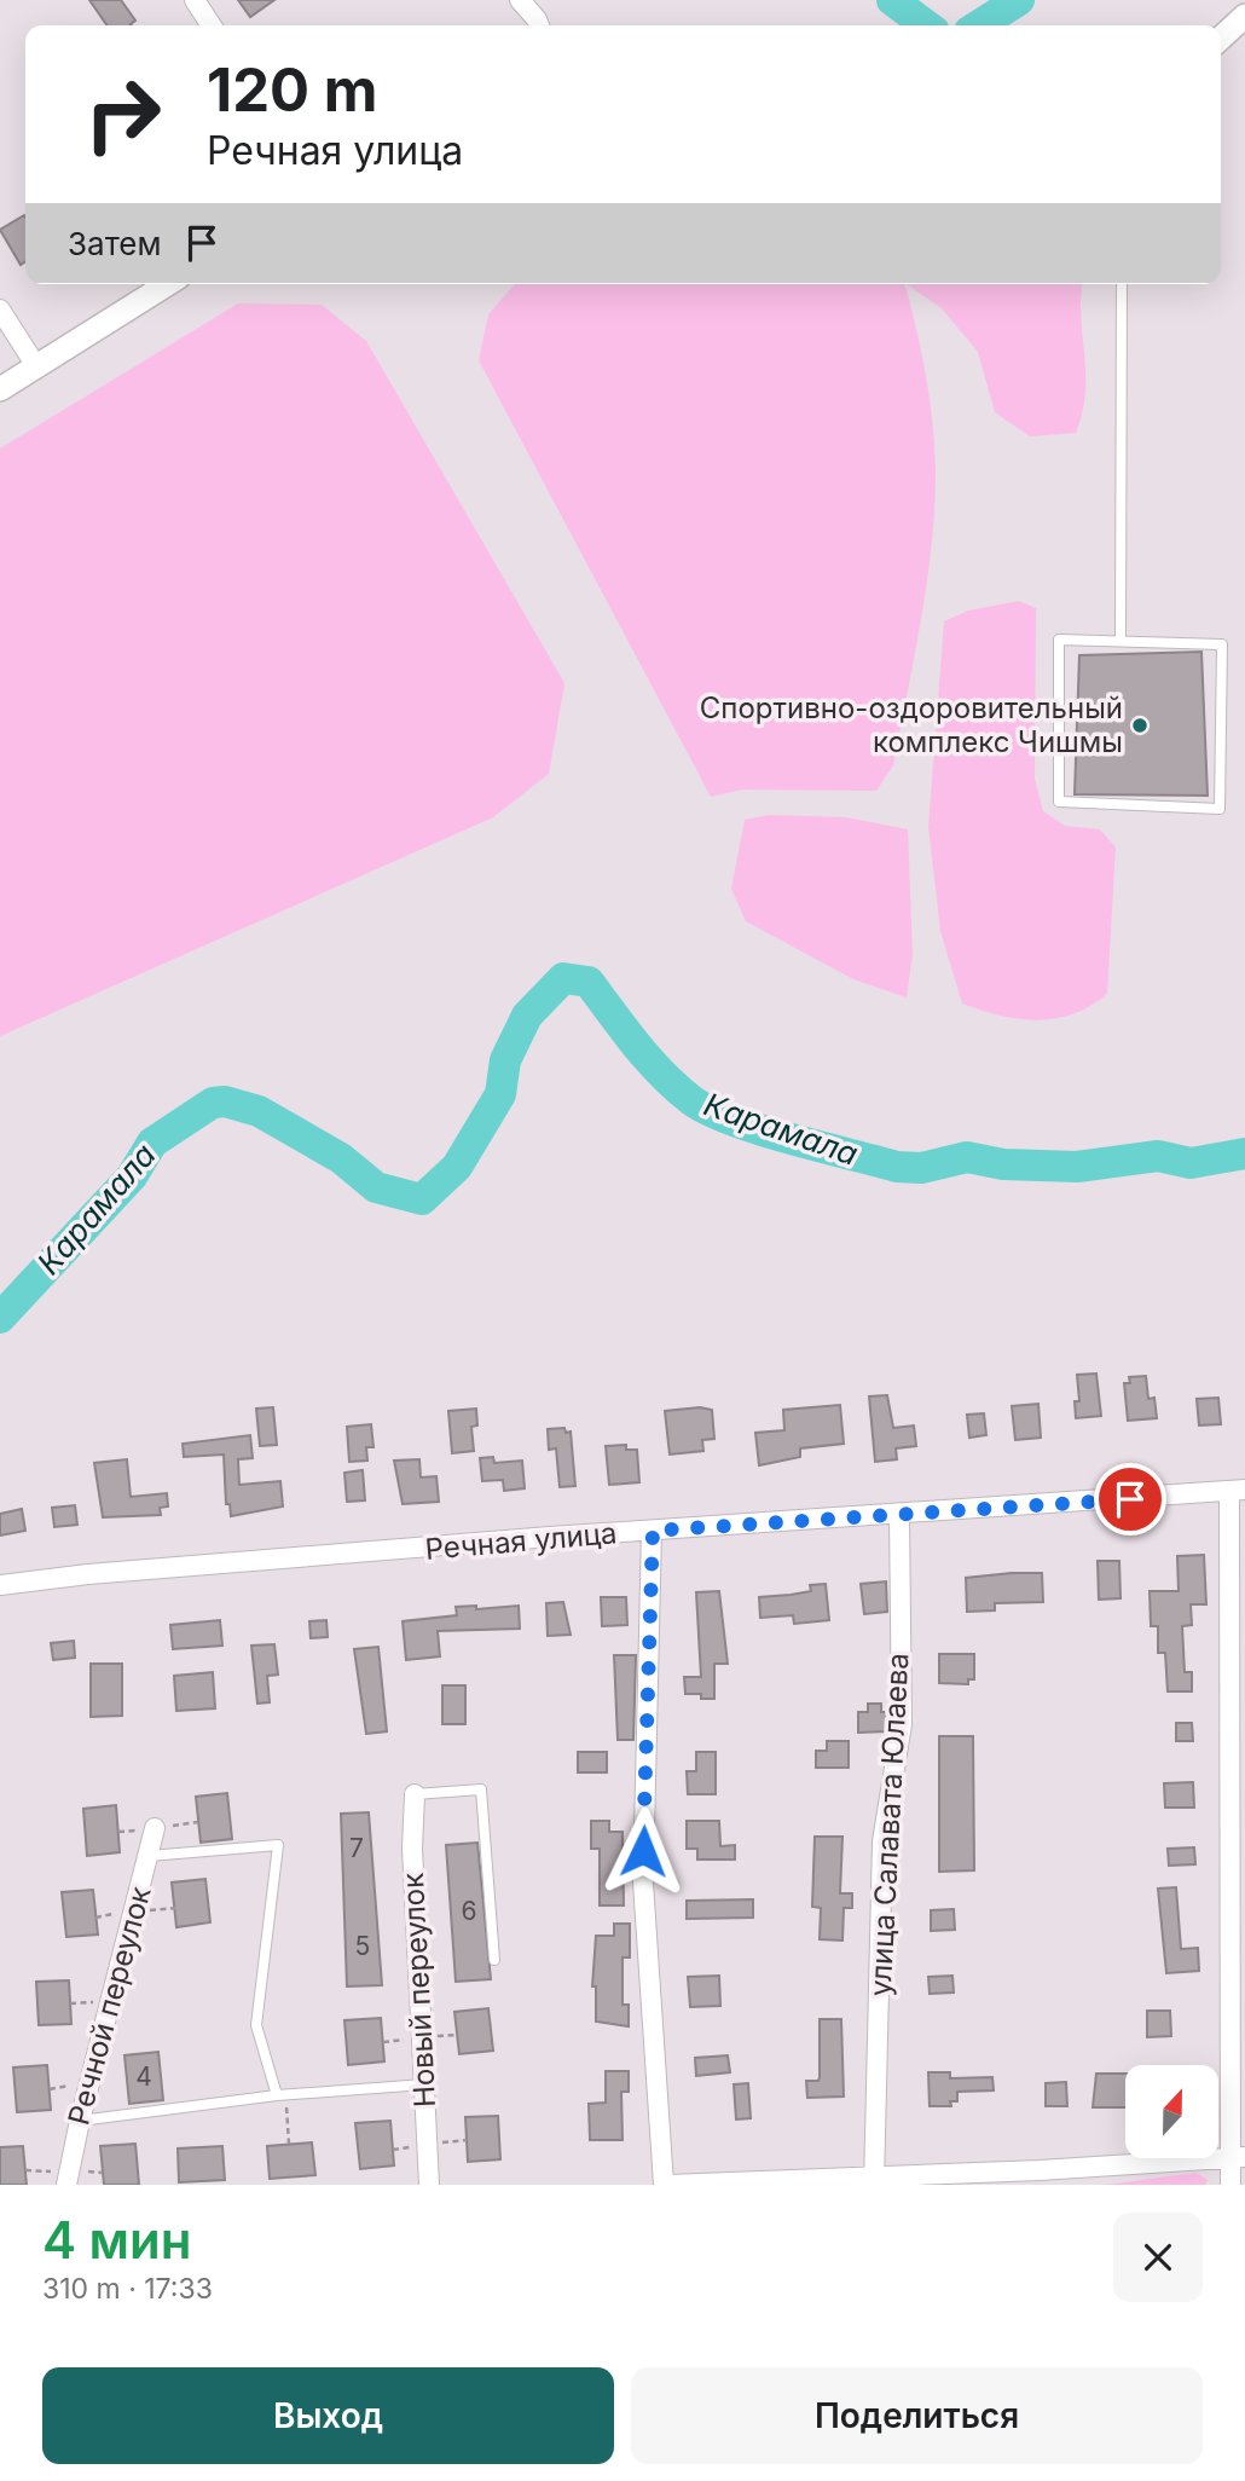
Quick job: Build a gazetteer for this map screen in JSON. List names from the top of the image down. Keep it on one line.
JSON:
{"streets":{"street":["Речная улица","улица Салавата Юлаева","Новый переулок","Речной переулок"]},"crossings":[["Речная улица","улица Салавата Юлаева"]],"water":["Карамала"],"places":["Спортивно-оздоровительный комплекс Чишмы"],"house_numbers":["7","6","5","4"],"north":"top","page":{"turn":["120 m","Речная улица"],"then":"Затем","heading":["4 мин","310 m · 17:33"],"buttons":["Выход","Поделиться"]}}
